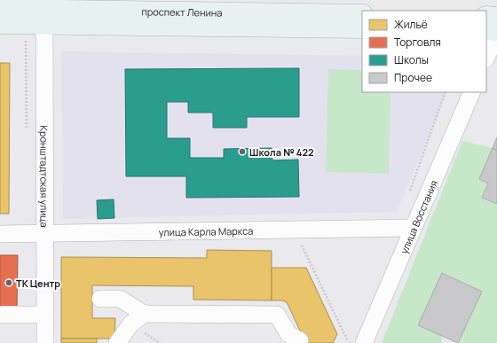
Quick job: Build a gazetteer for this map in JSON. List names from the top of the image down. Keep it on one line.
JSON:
{"streets":{"main road":["проспект Ленина"],"street":["Кронштадтская улица","улица Восстания","улица Карла Маркса"]},"crossings":[["проспект Ленина","Кронштадтская улица"],["Кронштадтская улица","улица Карла Маркса"],["улица Восстания","улица Карла Маркса"]],"places":["Школа № 422","ТК Центр"],"legend":["Жильё","Торговля","Школы","Прочее"]}
